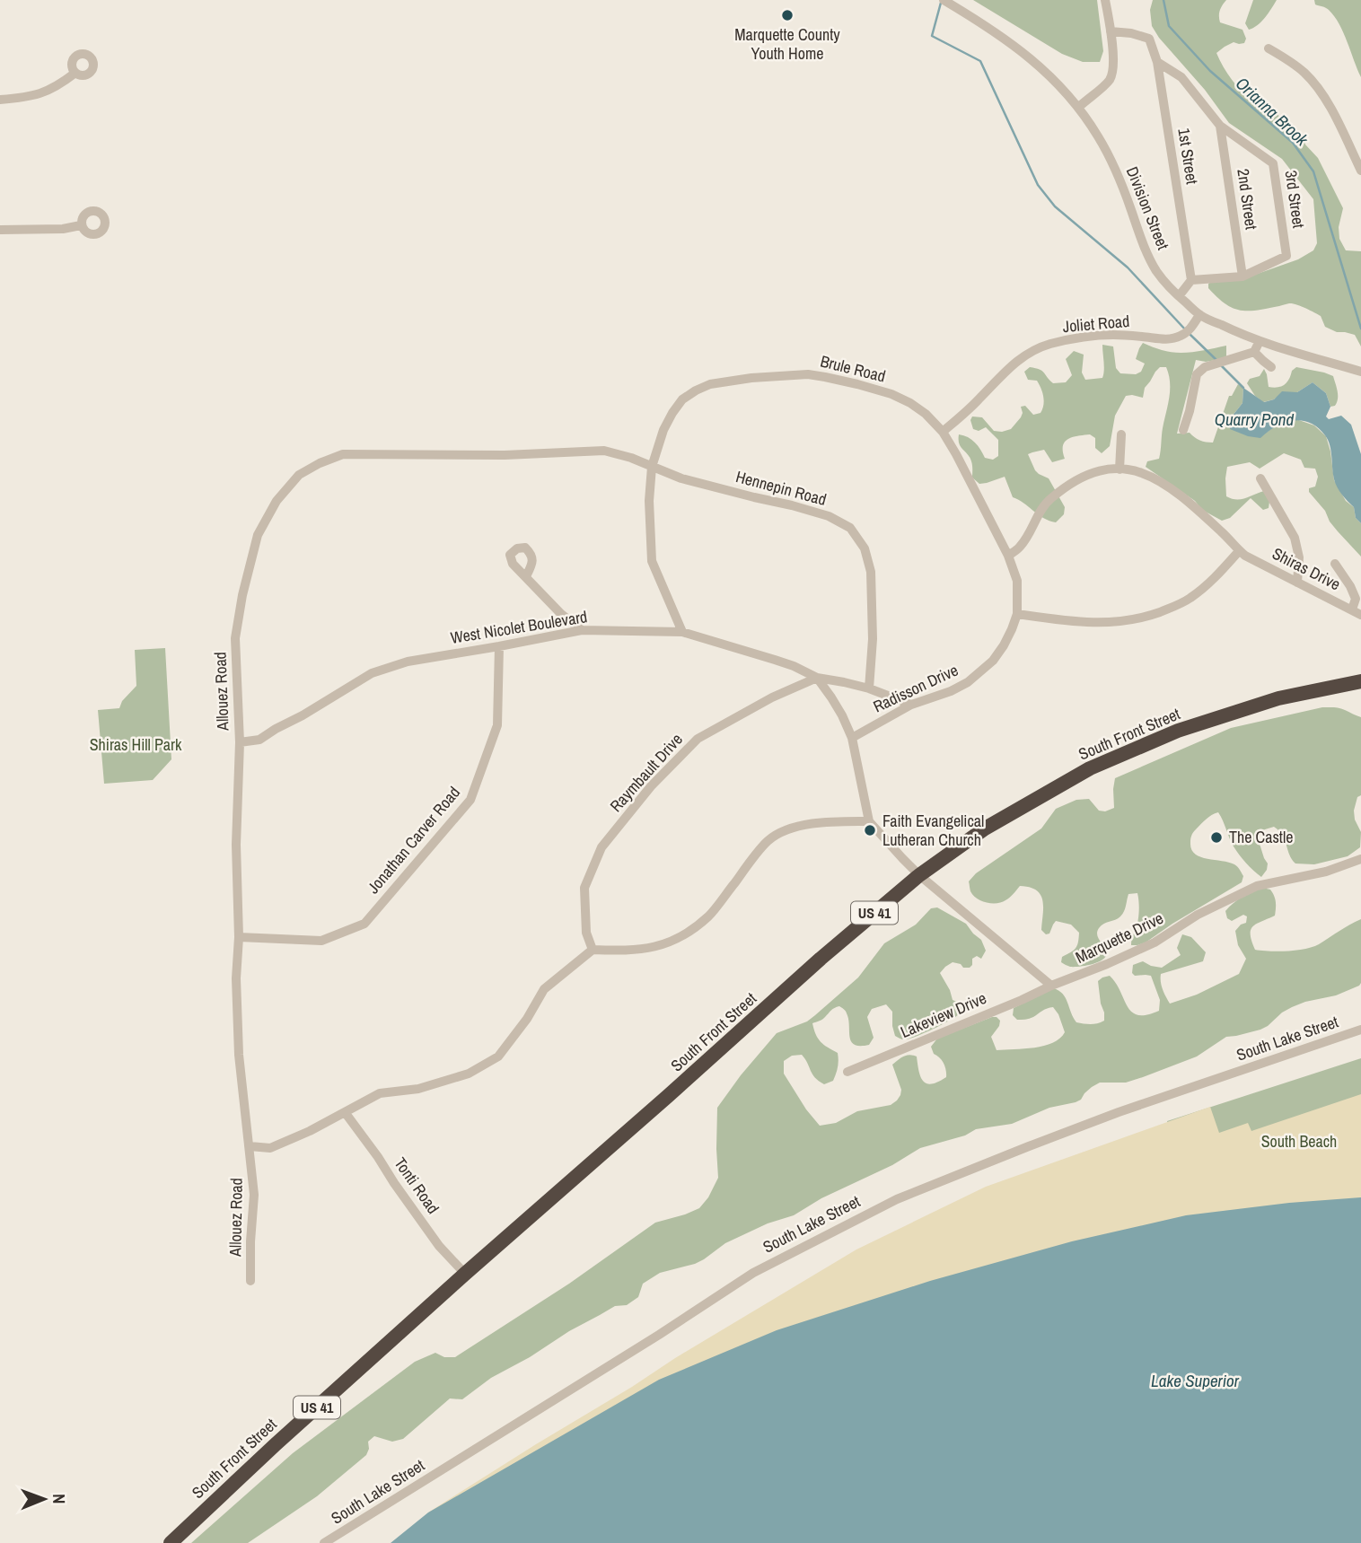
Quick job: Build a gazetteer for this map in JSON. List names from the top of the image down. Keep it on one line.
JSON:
{"streets":{"highway":["South Front Street","US 41"],"street":["1st Street","2nd Street","3rd Street","Division Street","Joliet Road","Brule Road","Hennepin Road","Shiras Drive","West Nicolet Boulevard","Radisson Drive","Allouez Road","Raymbault Drive","Jonathan Carver Road","Marquette Drive","Lakeview Drive","South Lake Street","Tonti Road"]},"crossings":[["2nd Street","3rd Street"],["Division Street","Joliet Road"],["Joliet Road","Brule Road"],["Brule Road","Hennepin Road"],["Brule Road","West Nicolet Boulevard"],["Brule Road","Radisson Drive"],["Brule Road","Allouez Road"],["Hennepin Road","West Nicolet Boulevard"],["Hennepin Road","Allouez Road"],["West Nicolet Boulevard","Radisson Drive"],["West Nicolet Boulevard","Allouez Road"],["West Nicolet Boulevard","Raymbault Drive"],["West Nicolet Boulevard","Jonathan Carver Road"],["Allouez Road","Jonathan Carver Road"],["South Front Street","Tonti Road"],["Marquette Drive","Lakeview Drive"]],"water":["Orianna Brook","Quarry Pond","Lake Superior"],"parks":["Shiras Hill Park","South Beach"],"places":["Marquette County Youth Home","Faith Evangelical Lutheran Church","The Castle"],"north":"right"}
